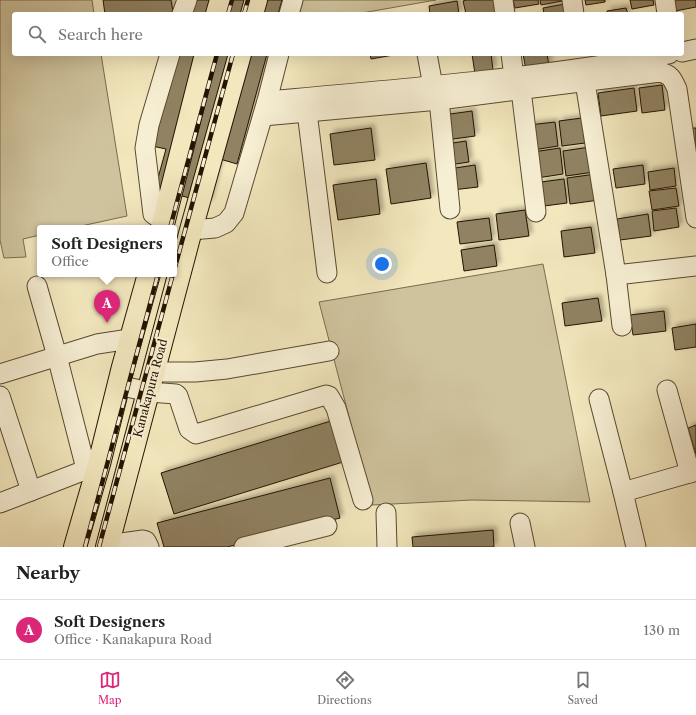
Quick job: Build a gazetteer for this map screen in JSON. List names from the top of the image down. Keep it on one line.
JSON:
{"streets":{"highway":["Kanakapura Road"]},"page":{"search":"Search here","popup":["Soft Designers","Office"],"pins":"A","heading":"Nearby","list":[{"mark":"A","name":"Soft Designers","note":"Office · Kanakapura Road","value":"130 m"}],"nav":["Map","Directions","Saved"]}}
